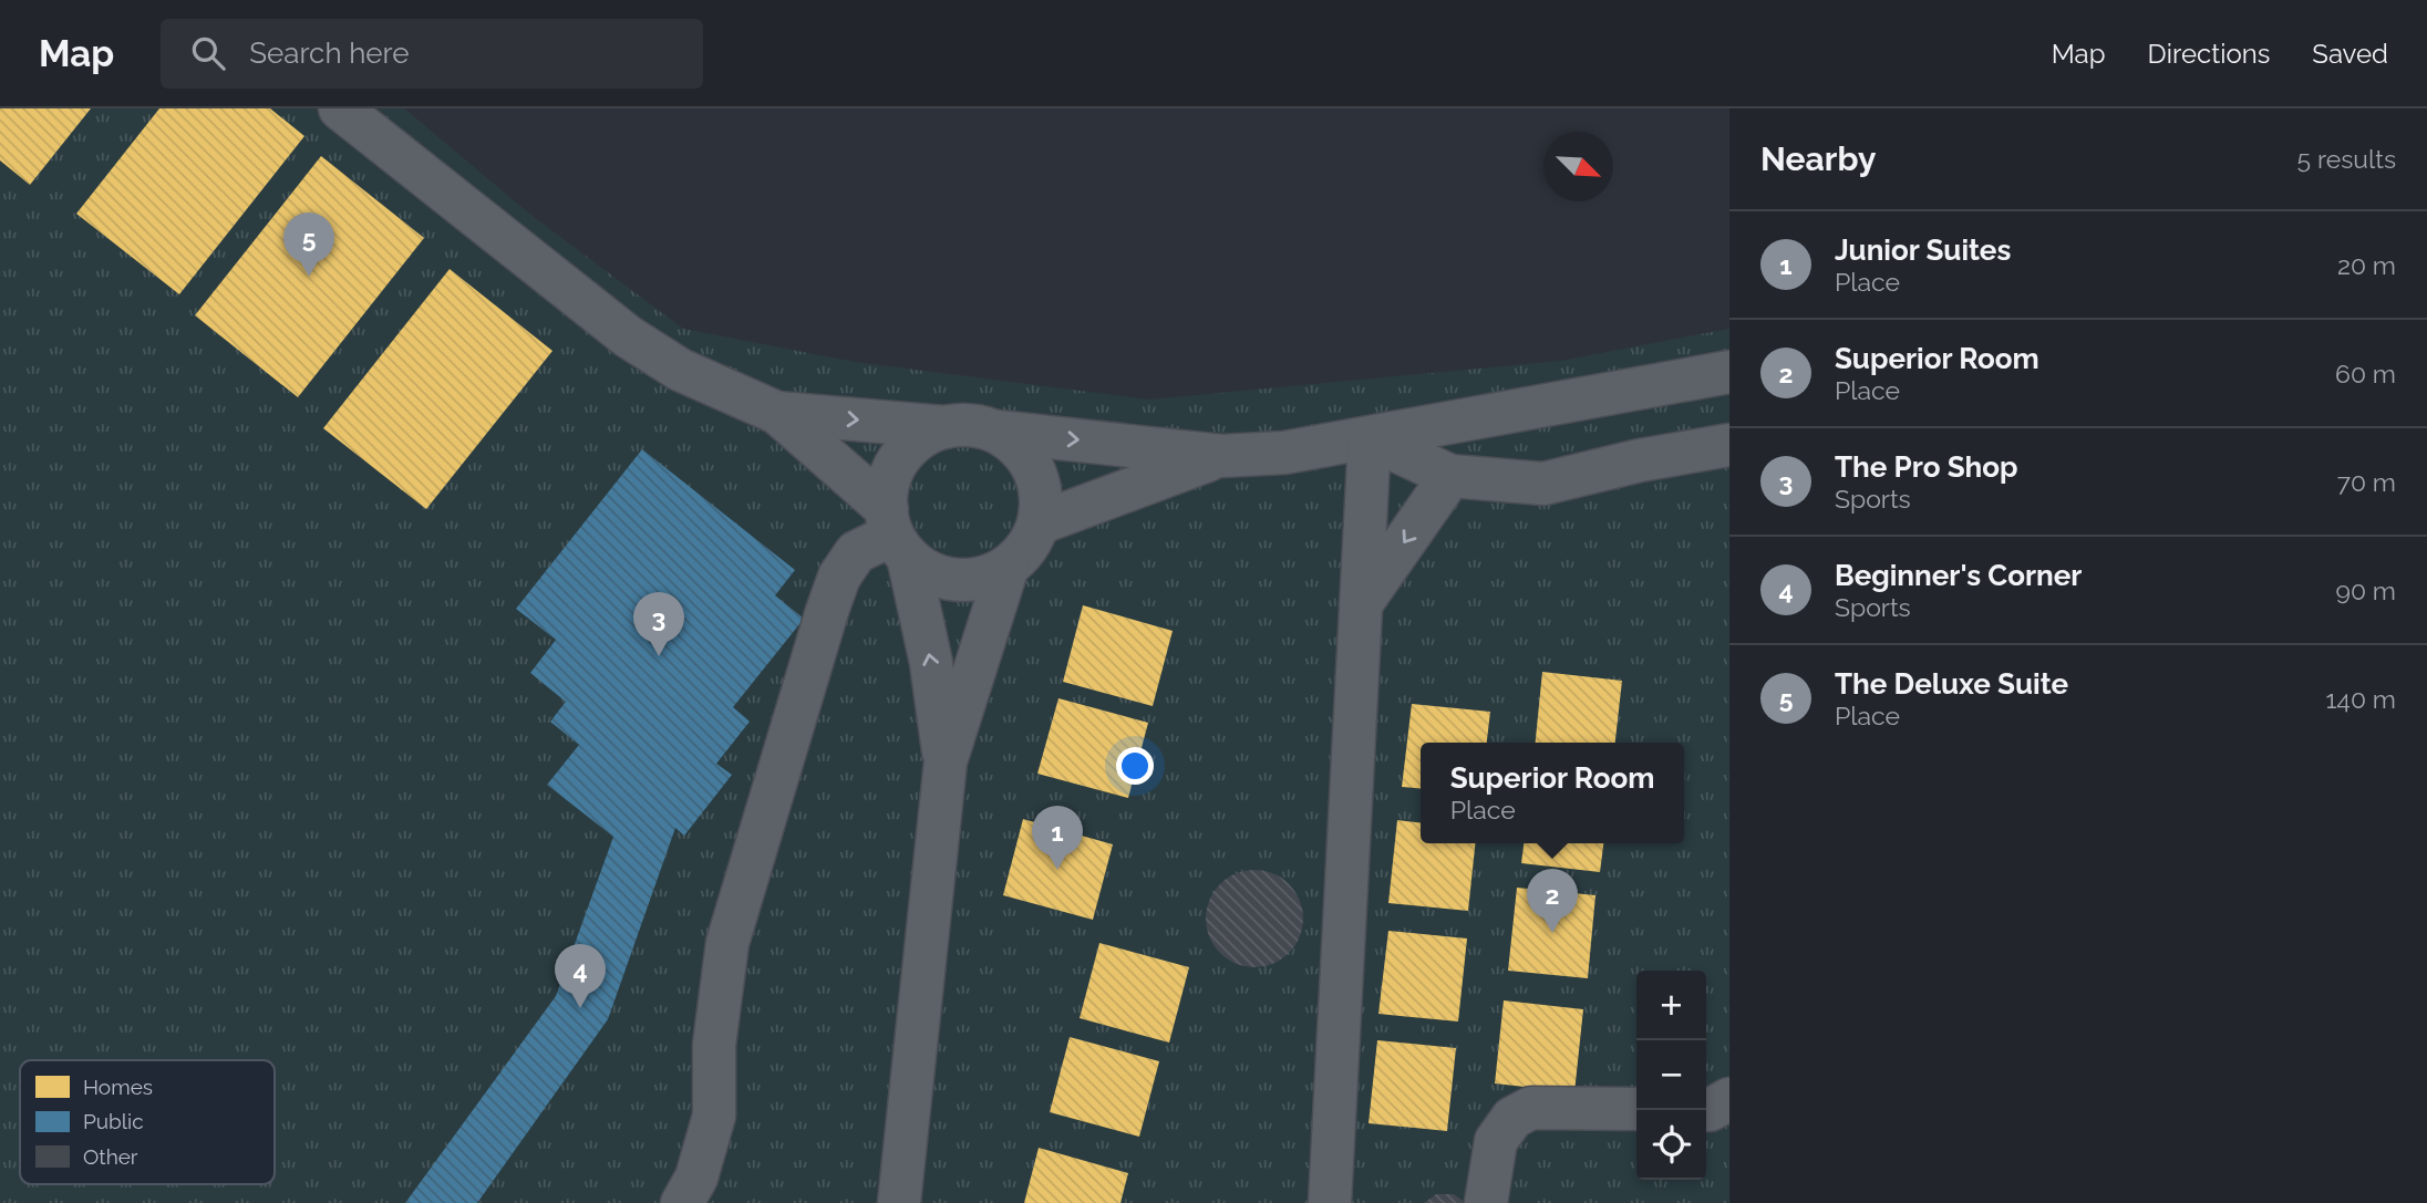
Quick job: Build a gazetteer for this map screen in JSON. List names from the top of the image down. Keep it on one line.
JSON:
{"legend":["Homes","Public","Other"],"north":"bottom right","page":{"header":"Map","search":"Search here","nav":["Map","Directions","Saved"],"heading":["Nearby","5 results"],"list":[{"mark":"1","name":"Junior Suites","note":"Place","value":"20 m"},{"mark":"2","name":"Superior Room","note":"Place","value":"60 m"},{"mark":"3","name":"The Pro Shop","note":"Sports","value":"70 m"},{"mark":"4","name":"Beginner's Corner","note":"Sports","value":"90 m"},{"mark":"5","name":"The Deluxe Suite","note":"Place","value":"140 m"}],"pins":["5","3","1","2","4"],"popup":["Superior Room","Place"],"map_buttons":["+","−"]}}
